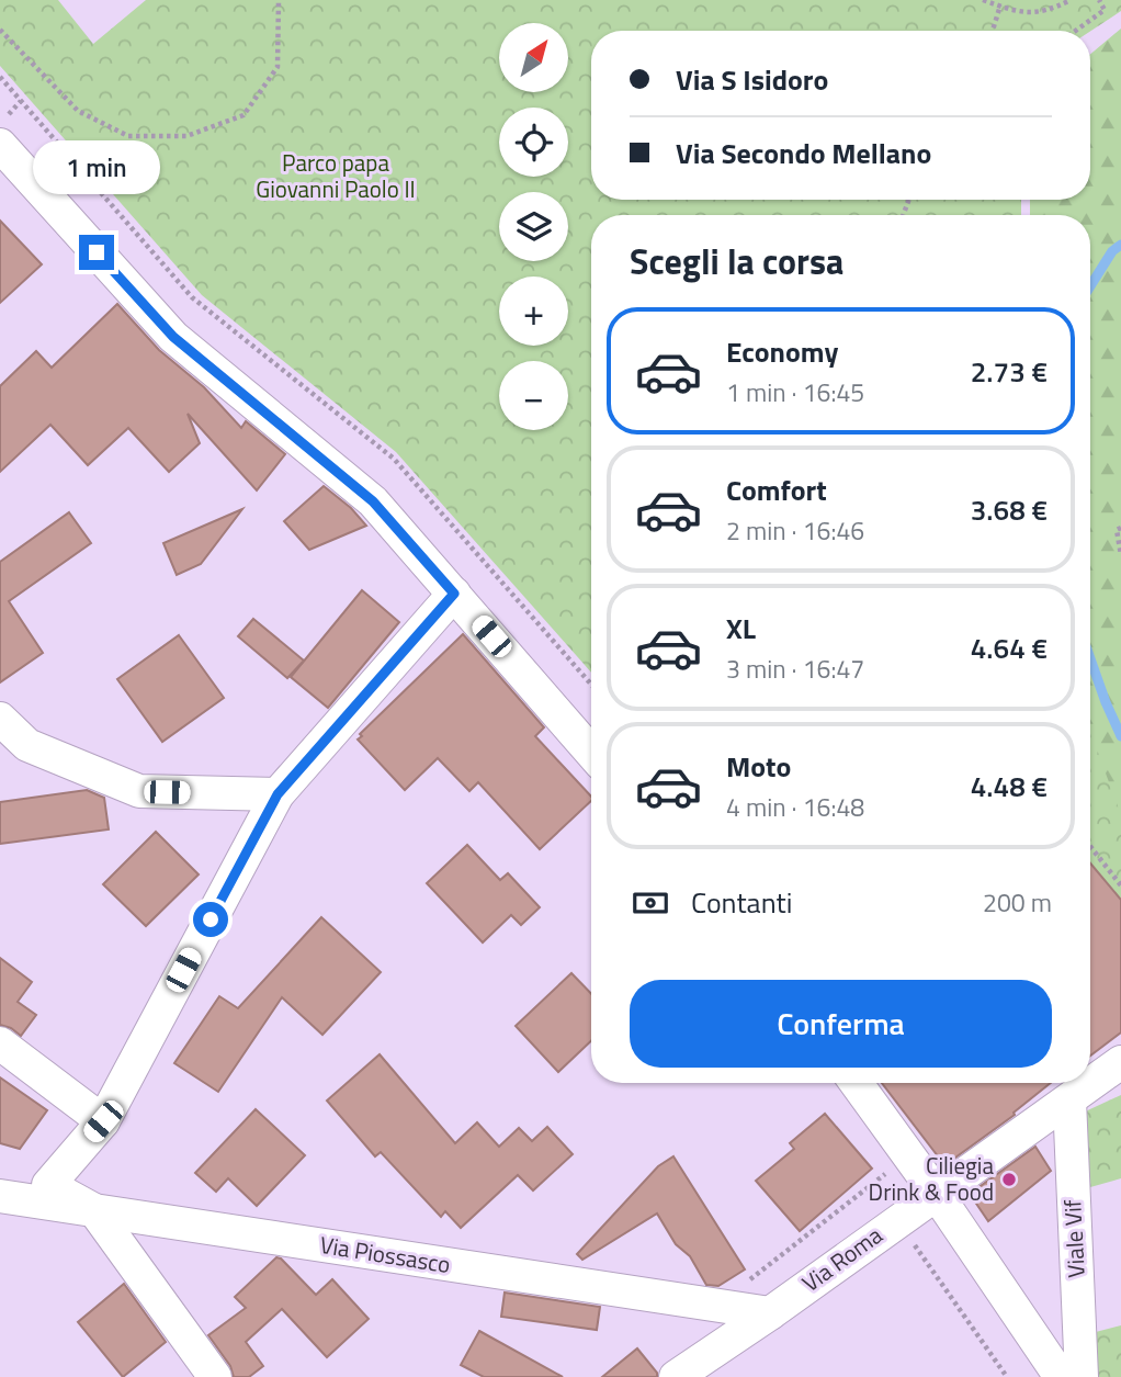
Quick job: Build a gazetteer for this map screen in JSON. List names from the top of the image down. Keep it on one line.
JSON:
{"streets":{"street":["Viale Vif","Via Piossasco","Via Roma"]},"crossings":[["Viale Vif","Via Roma"],["Via Piossasco","Via Roma"]],"parks":["Parco papa Giovanni Paolo II"],"places":["Ciliegia Drink & Food"],"north":"top right","page":{"map_buttons":["+","−"],"banner":["Via S Isidoro","Via Secondo Mellano"],"bubble":"1 min","heading":"Scegli la corsa","list":[{"name":"Economy","note":"1 min · 16:45","value":"2.73 €"},{"name":"Comfort","note":"2 min · 16:46","value":"3.68 €"},{"name":"XL","note":"3 min · 16:47","value":"4.64 €"},{"name":"Moto","note":"4 min · 16:48","value":"4.48 €"}],"pay":["Contanti","200 m"],"buttons":"Conferma"}}
